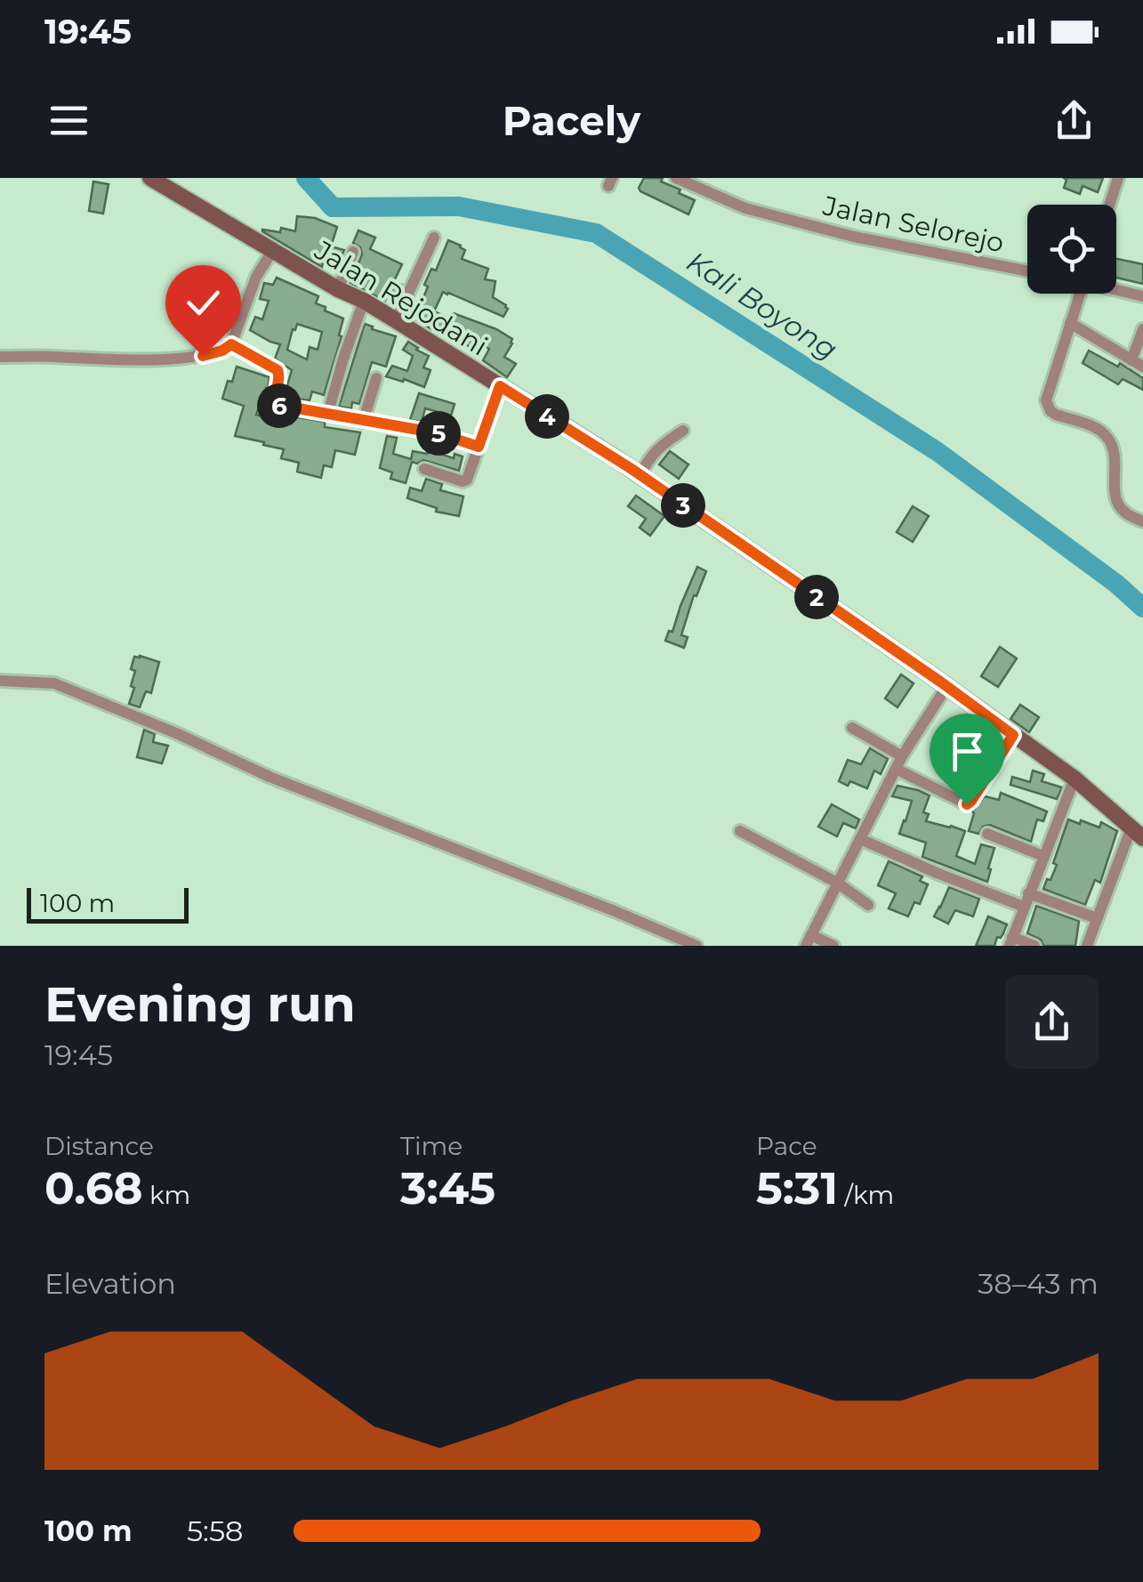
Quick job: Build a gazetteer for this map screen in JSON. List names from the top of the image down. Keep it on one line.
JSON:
{"streets":{"main road":["Jalan Rejodani"],"street":["Jalan Selorejo"]},"water":["Kali Boyong"],"scale_bar":"100 m","page":{"status":"19:45","header":"Pacely","pins":["6","4","5","3","2"],"scale":"100 m","heading":["Evening run","19:45"],"stats":[["Distance","0.68 km"],["Time","3:45"],["Pace","5:31 /km"]],"chart":["Elevation","38–43 m"],"list":[{"name":"100 m","note":"5:58"}]}}
